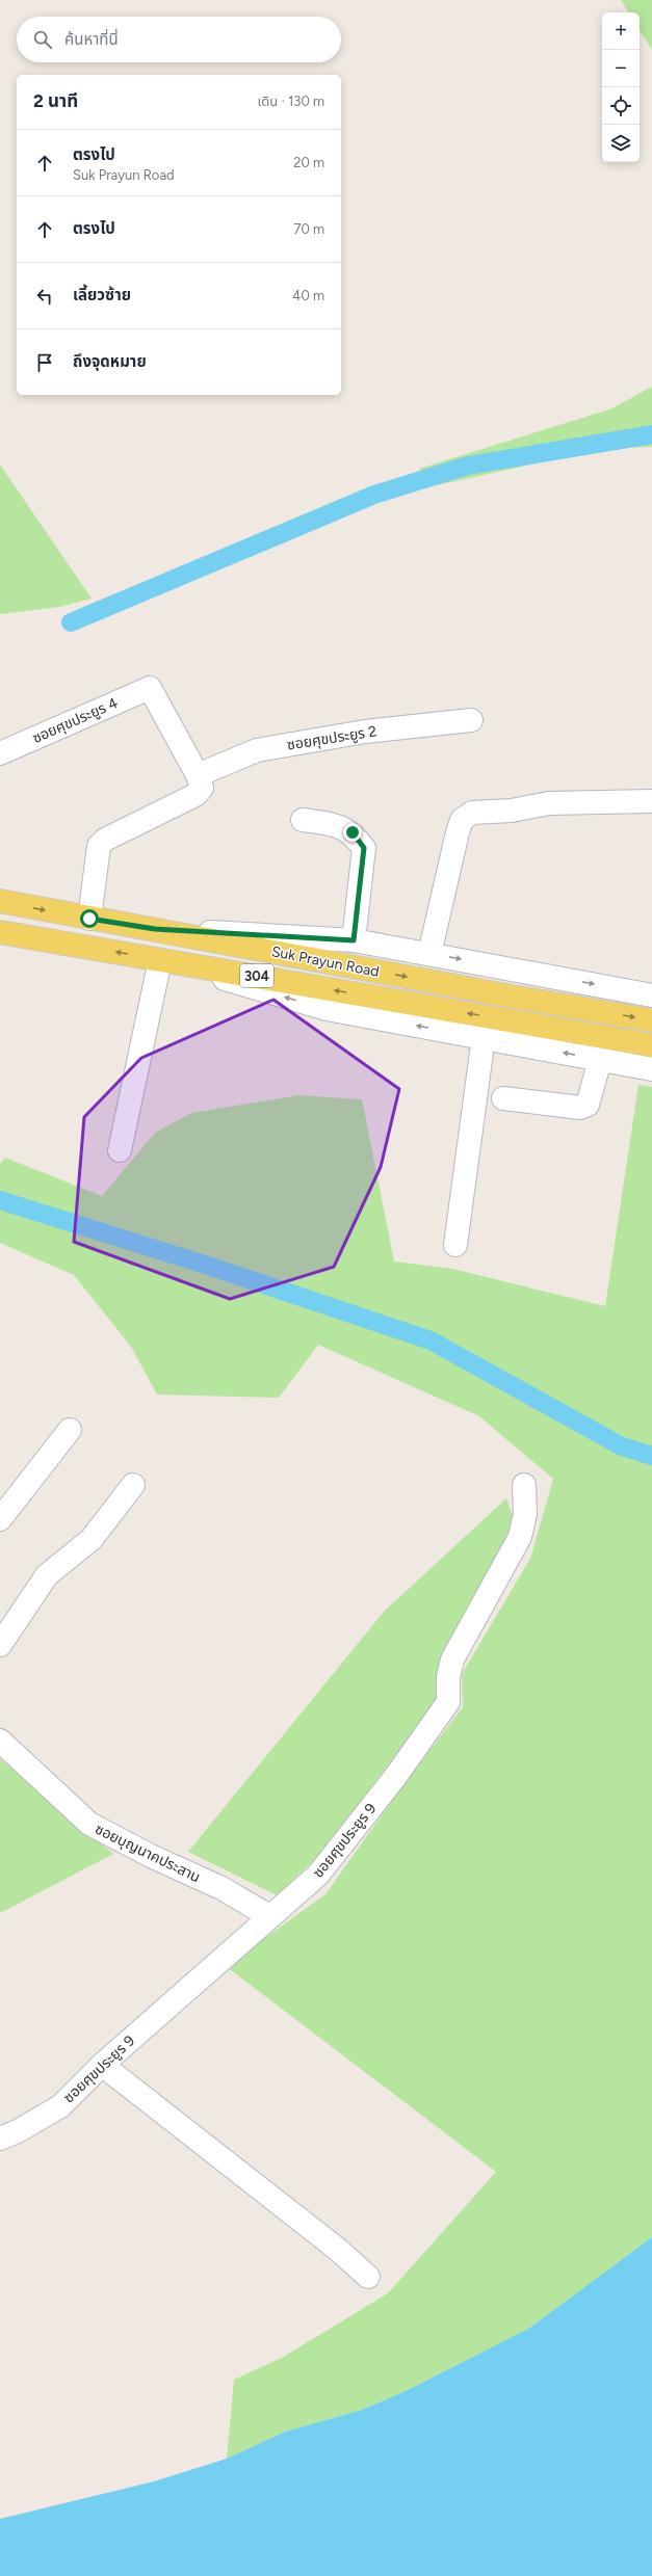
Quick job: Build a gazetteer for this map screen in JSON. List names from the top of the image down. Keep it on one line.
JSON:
{"streets":{"main road":["Suk Prayun Road","304"],"street":["ซอยศุขประยูร 4","ซอยศุขประยูร 2","ซอยศุขประยูร 9","ซอยบุญนาคประสาน"]},"crossings":[["ซอยศุขประยูร 4","ซอยศุขประยูร 2"],["ซอยศุขประยูร 9","ซอยบุญนาคประสาน"]],"page":{"map_buttons":["+","−"],"search":"ค้นหาที่นี่","heading":["2 นาที","เดิน · 130 m"],"list":[["ตรงไป","Suk Prayun Road","20 m"],["ตรงไป","70 m"],["เลี้ยวซ้าย","40 m"],"ถึงจุดหมาย"]}}
